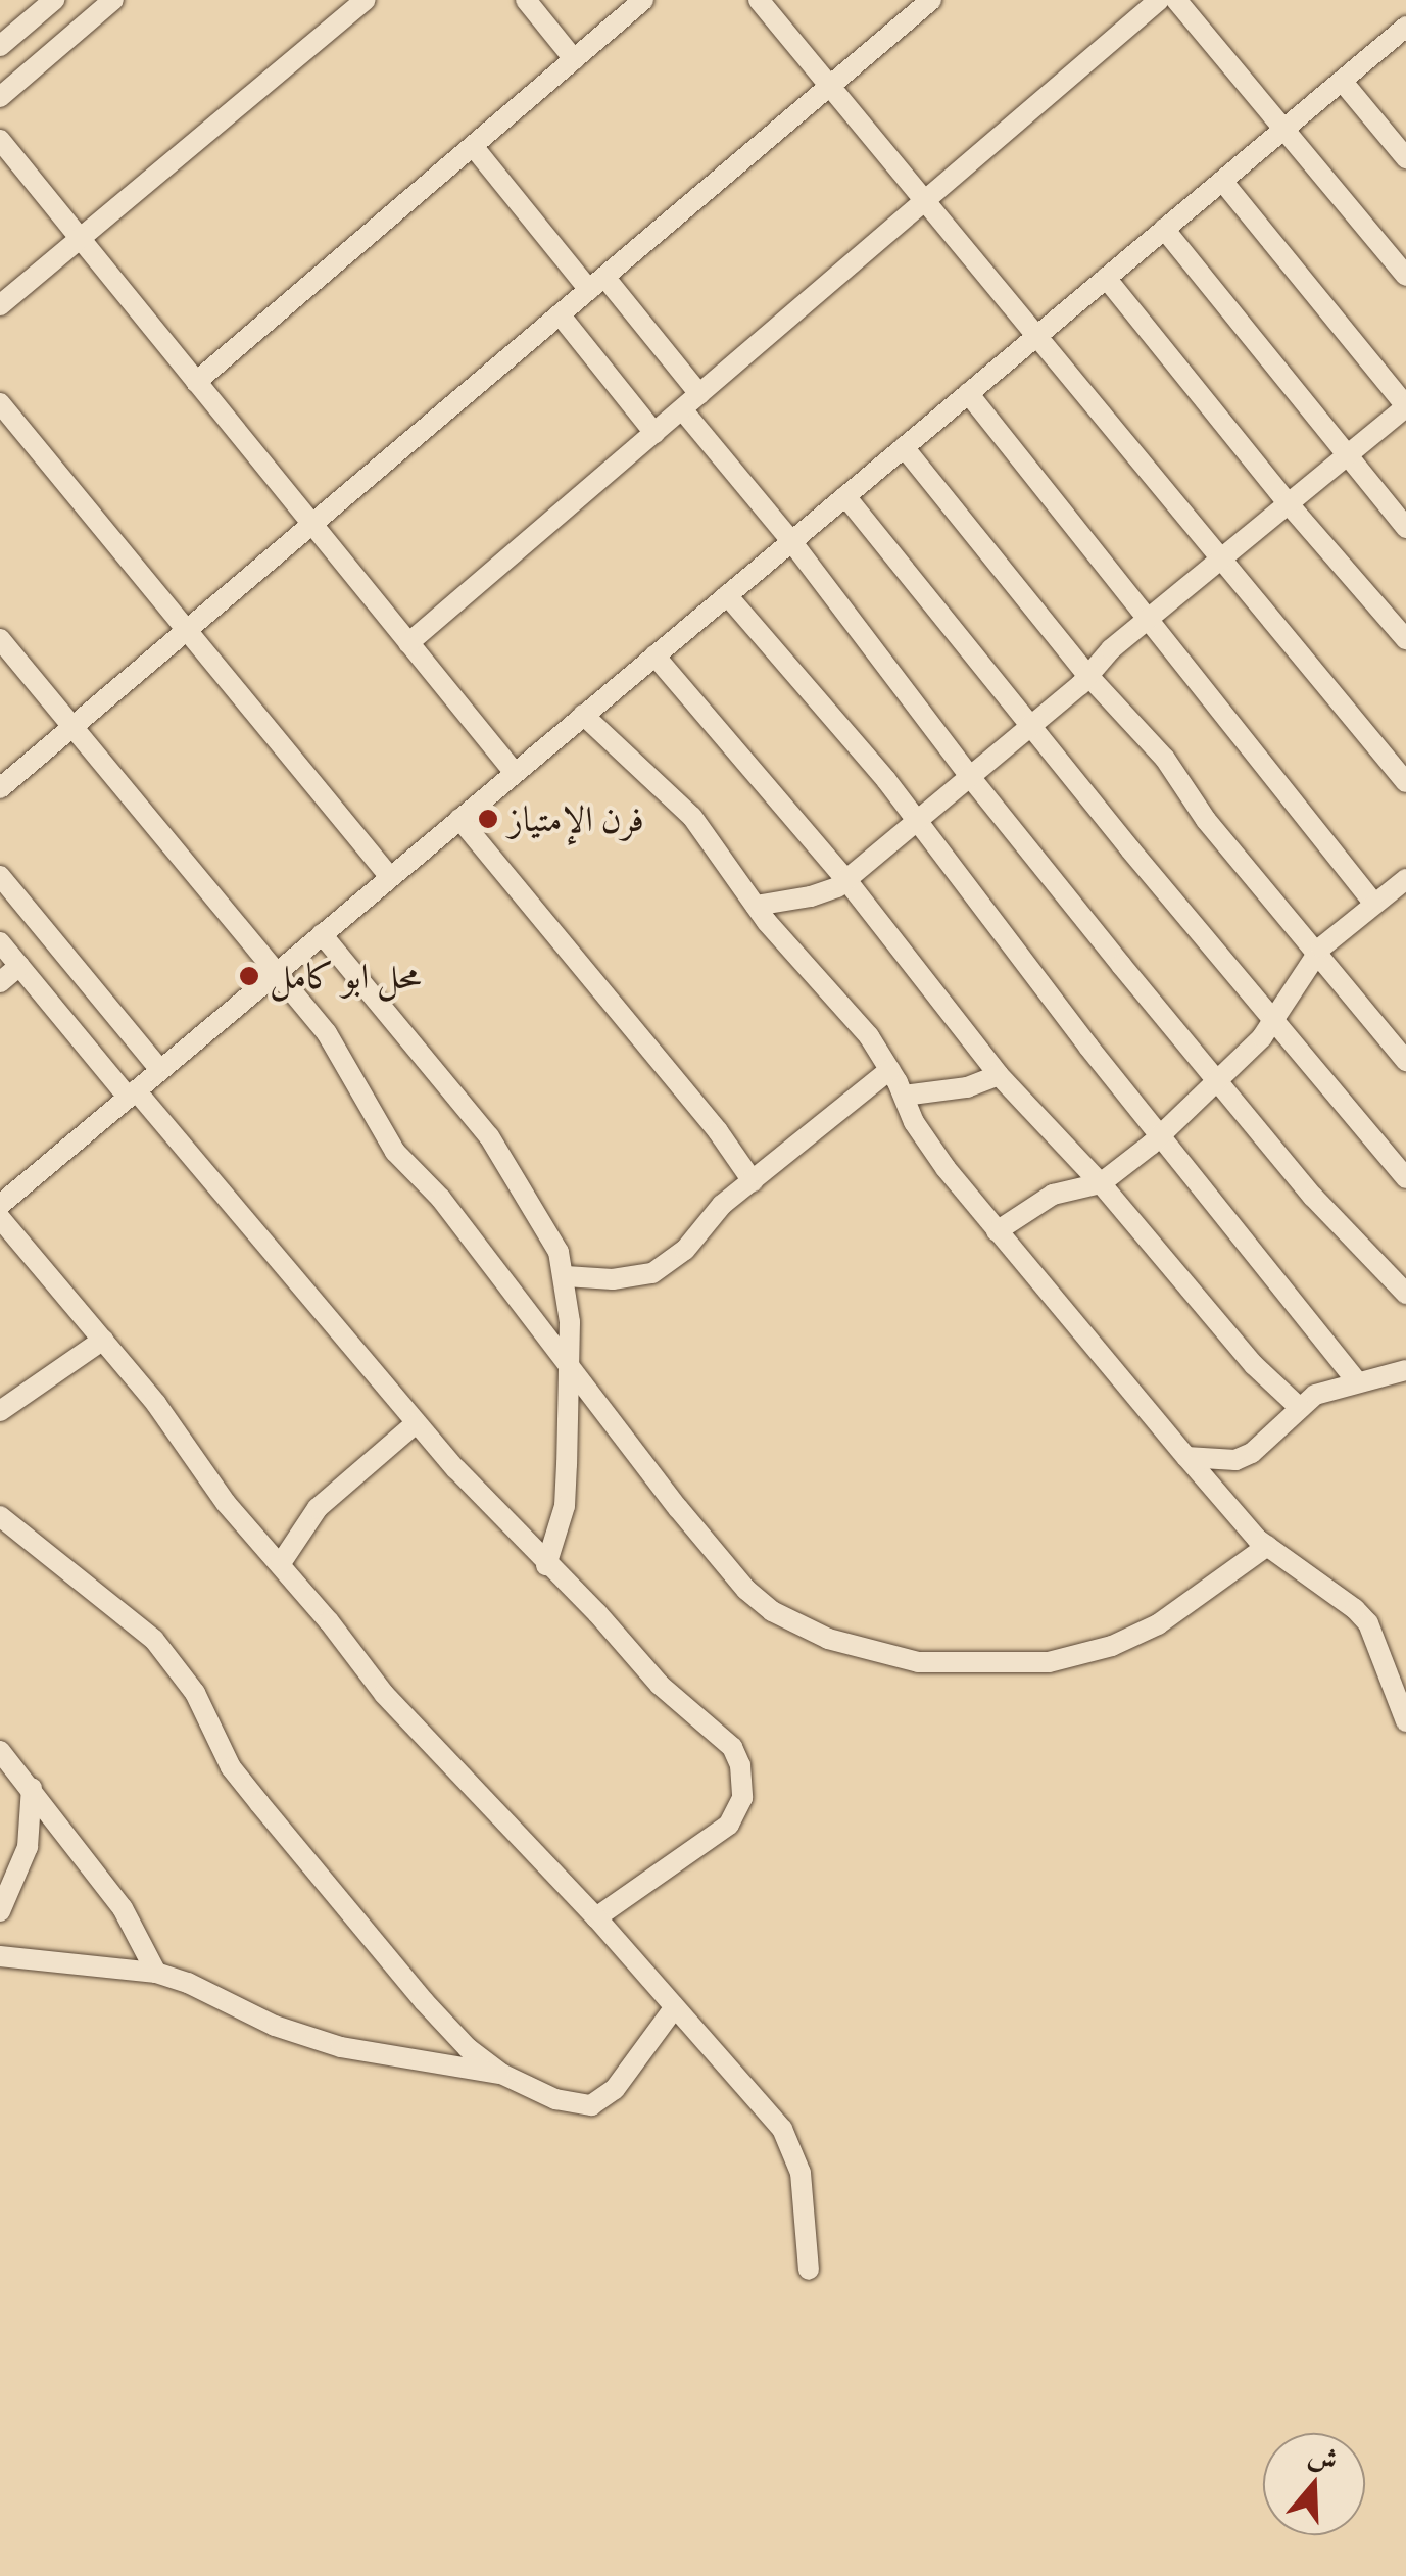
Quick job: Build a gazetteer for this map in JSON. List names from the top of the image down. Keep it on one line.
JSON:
{"places":["فرن الإمتياز","محل ابو كامل"],"north":"top"}
